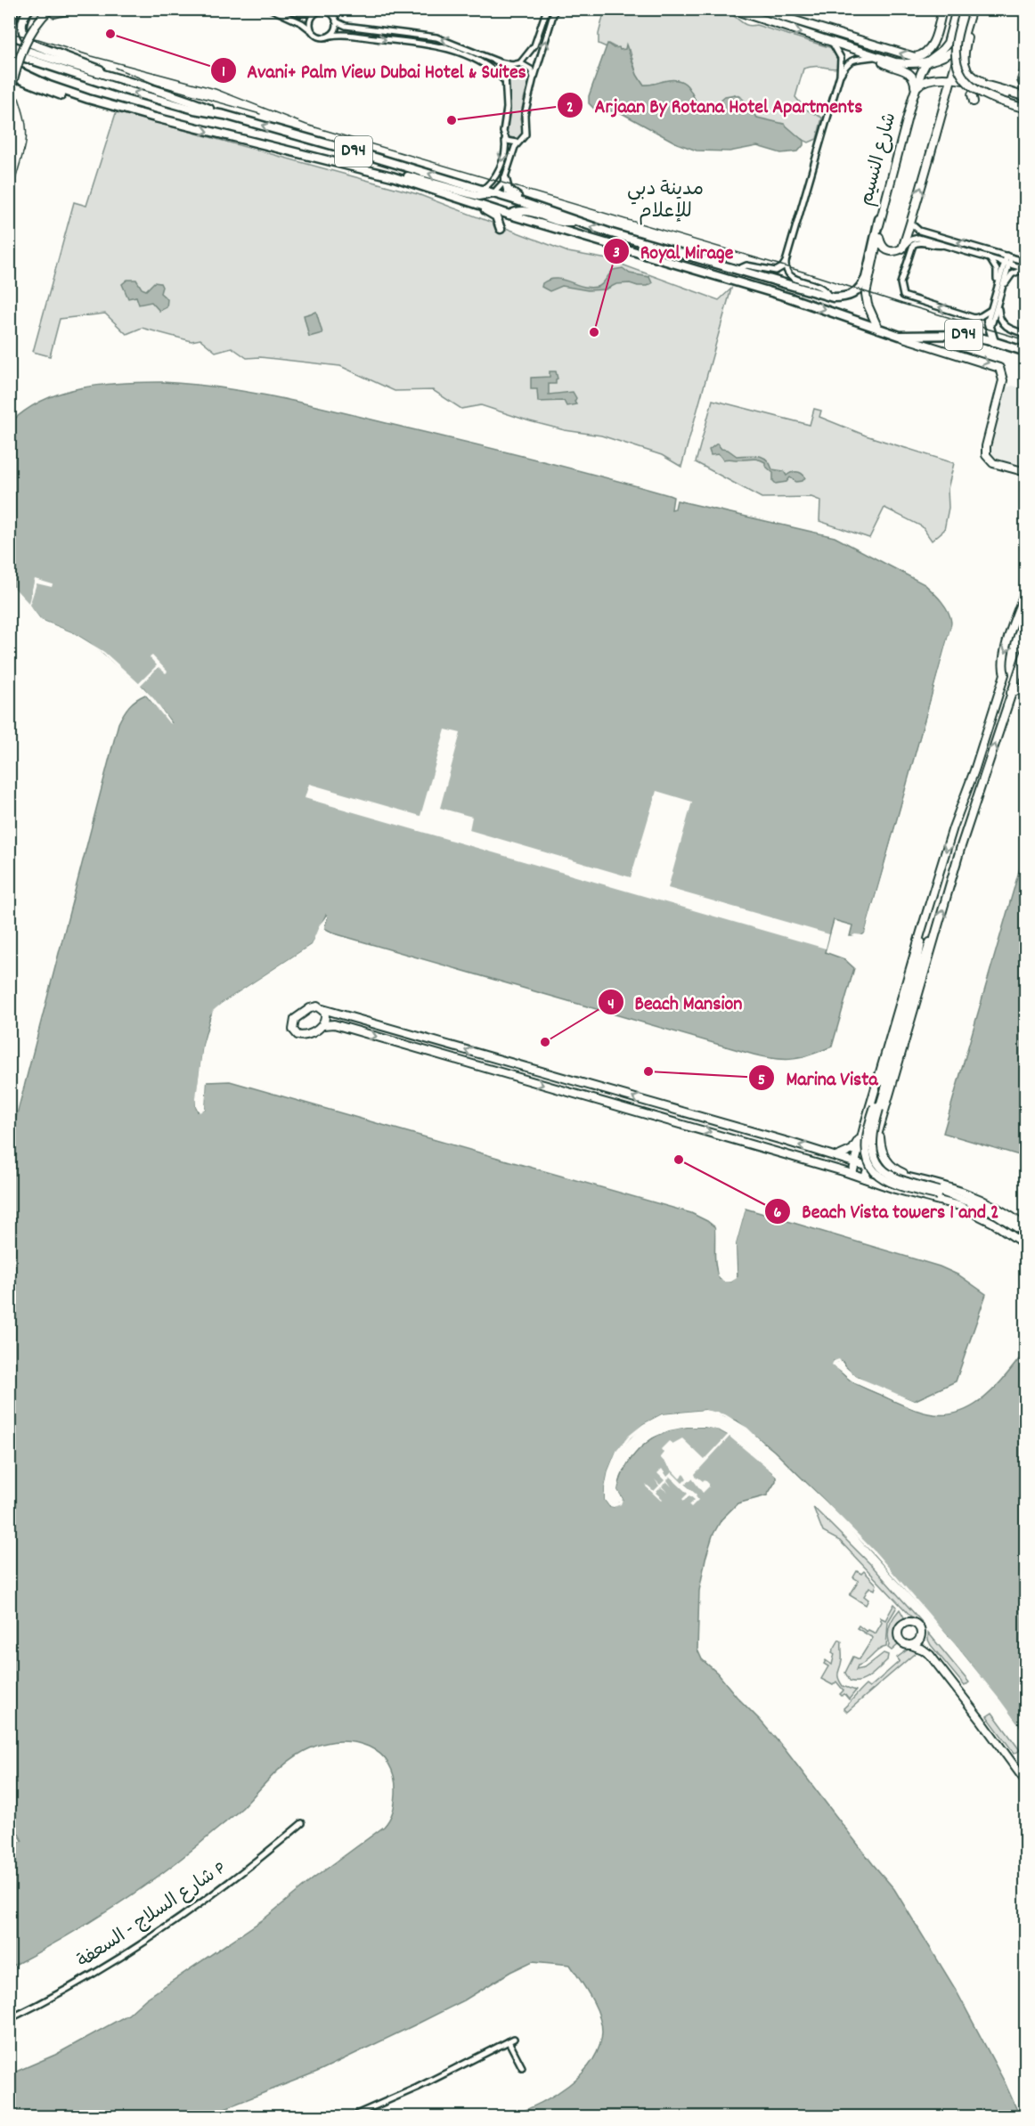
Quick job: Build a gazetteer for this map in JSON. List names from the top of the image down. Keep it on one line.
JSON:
{"streets":{"main road":["D94"],"street":["شارع النسيم","شارع السلاج - السعفة P"]},"crossings":[["D94","شارع النسيم"]],"districts":["مدينة دبي للإعلام"],"places":["Avani+ Palm View Dubai Hotel & Suites","Arjaan By Rotana Hotel Apartments","Royal Mirage","Beach Mansion","Marina Vista","Beach Vista towers 1 and 2"]}
